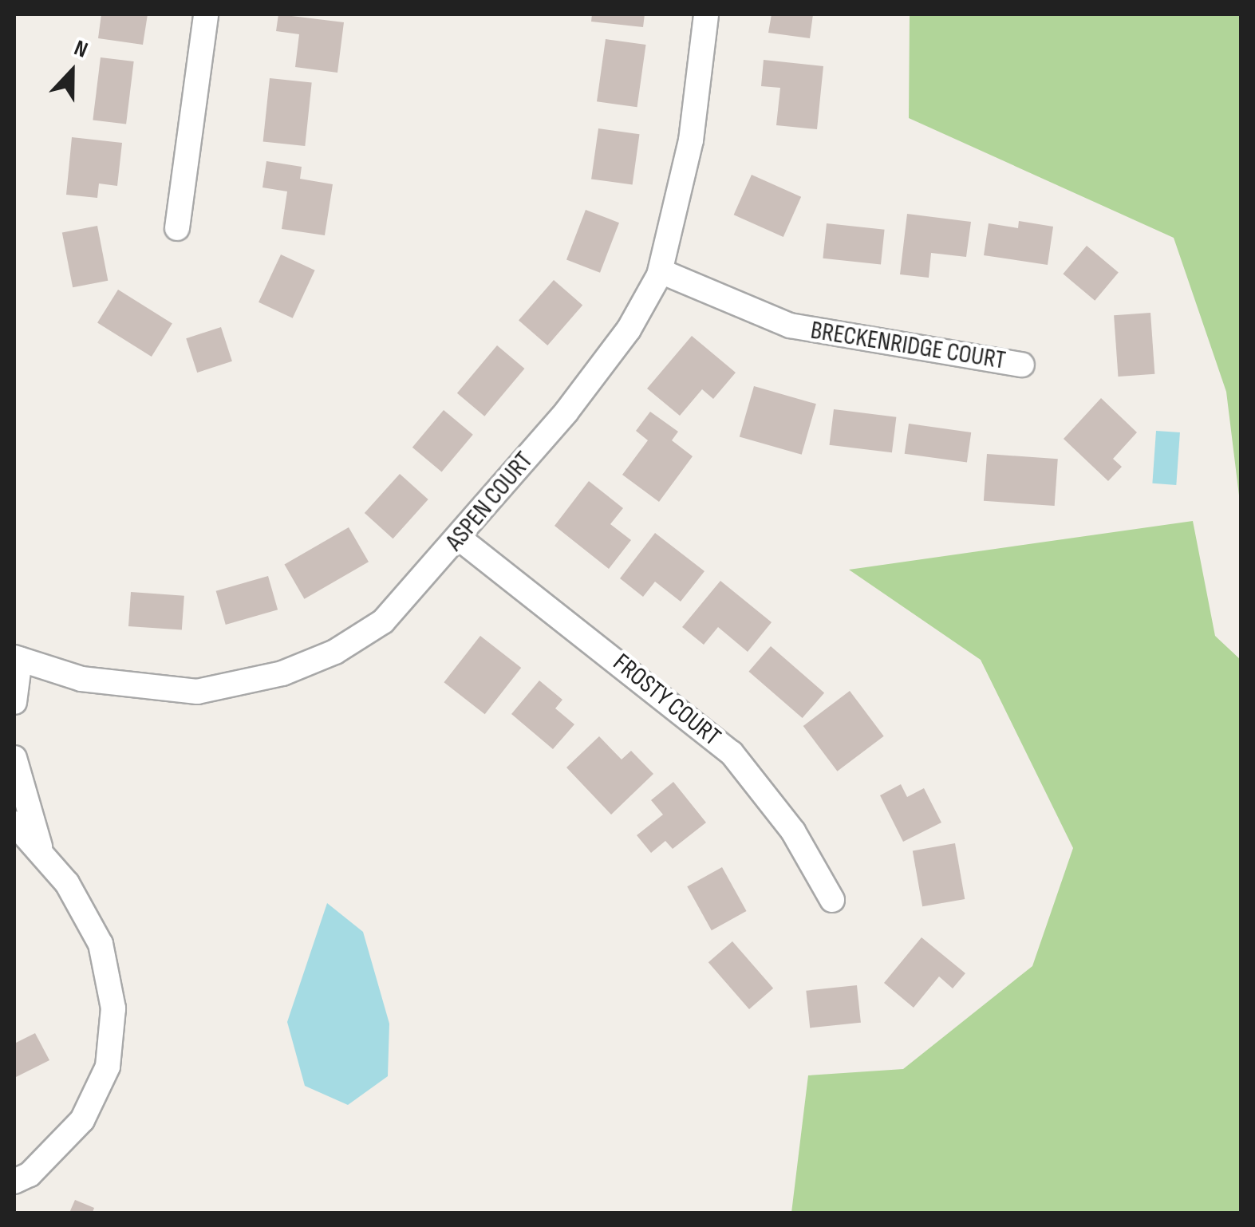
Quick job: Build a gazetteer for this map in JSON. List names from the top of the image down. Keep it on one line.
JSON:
{"streets":{"street":["BRECKENRIDGE COURT","ASPEN COURT","FROSTY COURT"]},"crossings":[["BRECKENRIDGE COURT","ASPEN COURT"],["ASPEN COURT","FROSTY COURT"]],"north":"top"}
